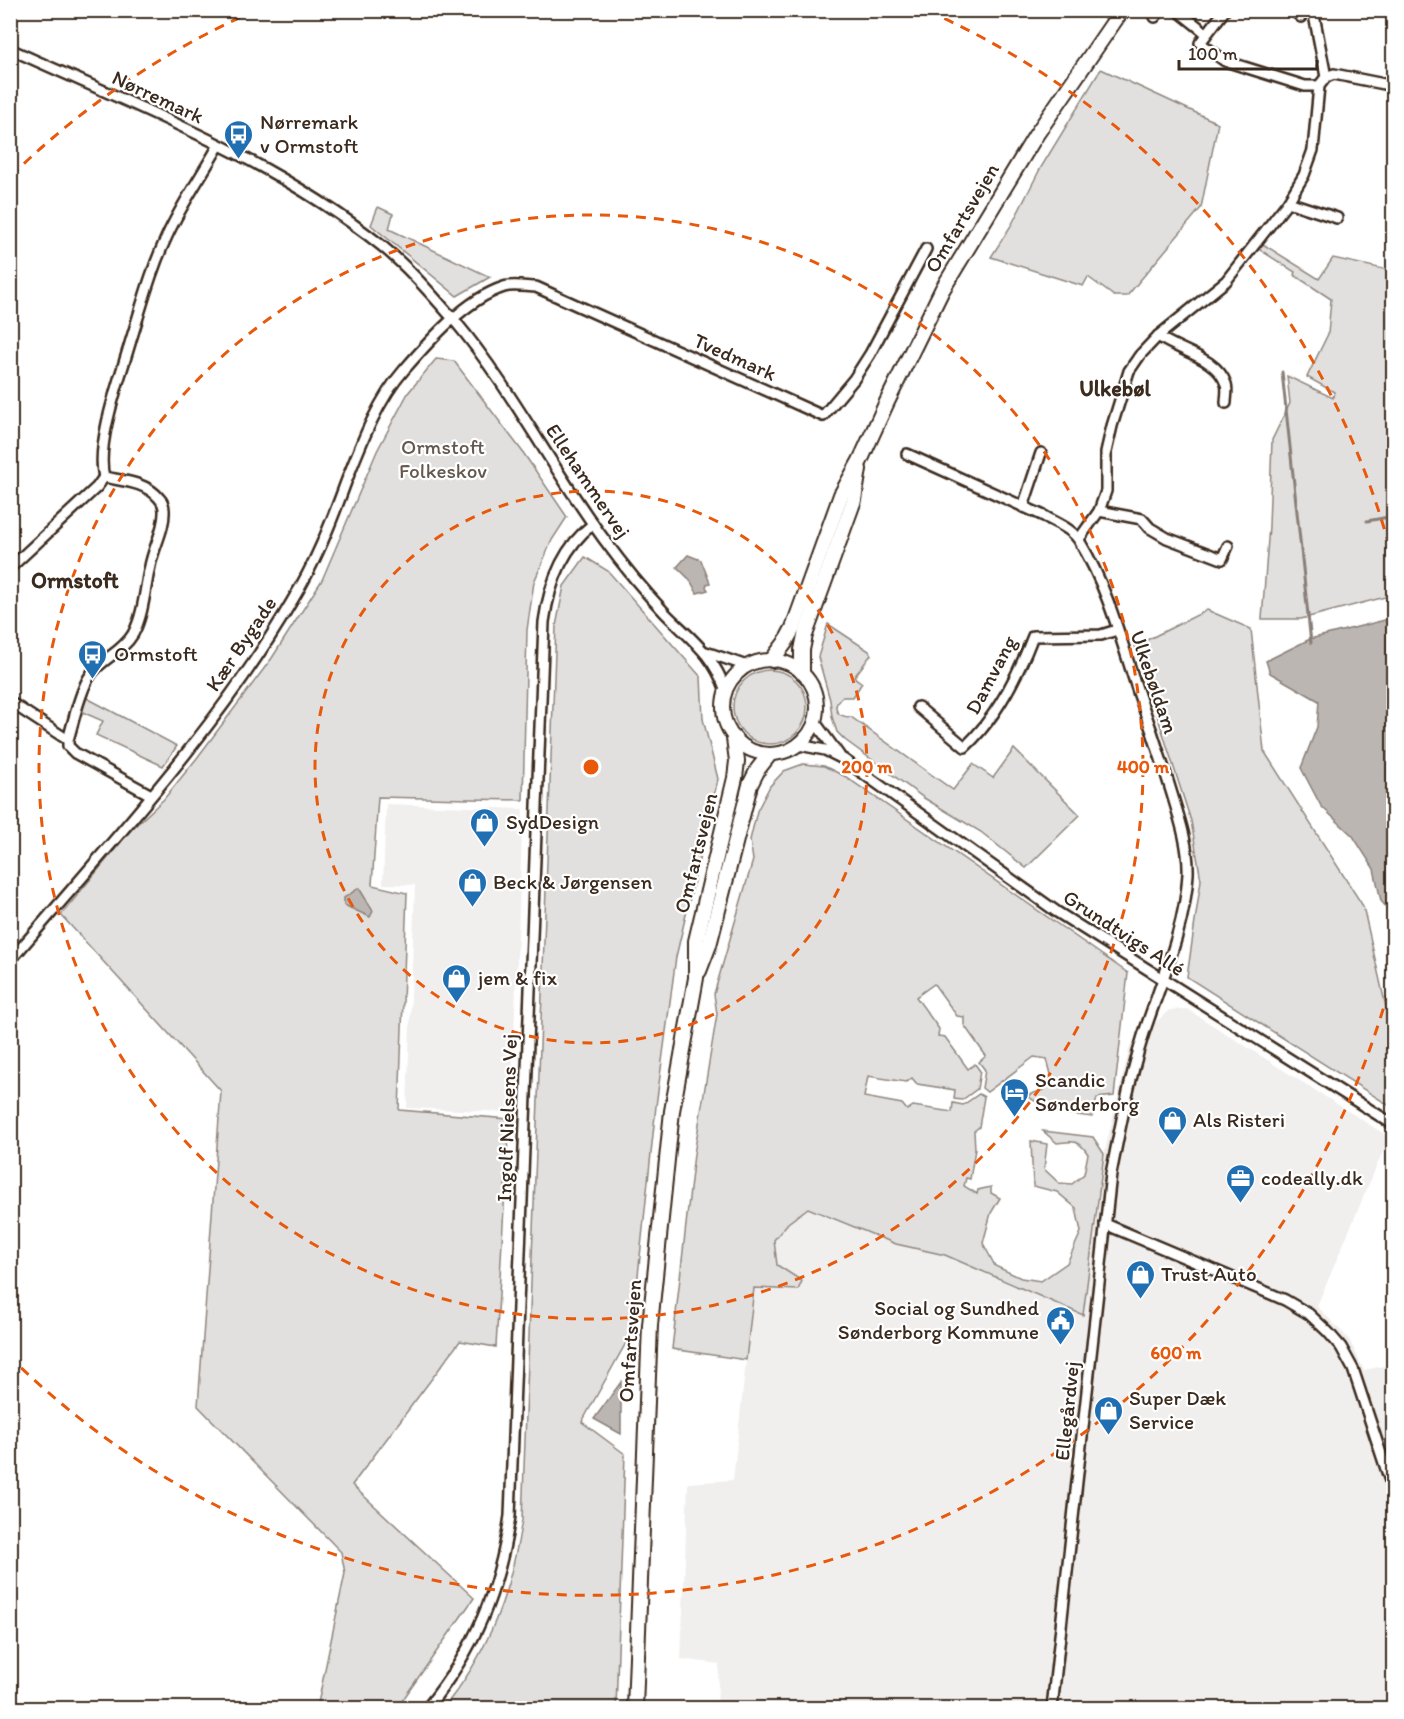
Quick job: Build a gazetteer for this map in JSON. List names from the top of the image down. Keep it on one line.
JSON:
{"streets":{"highway":["Omfartsvejen"],"street":["Nørremark","Tvedmark","Ellehammervej","Kær Bygade","Damvang","Ulkebøldam","Grundtvigs Allé","Ingolf Nielsens Vej","Ellegårdvej"]},"crossings":[["Nørremark","Tvedmark"],["Nørremark","Ellehammervej"],["Nørremark","Kær Bygade"],["Omfartsvejen","Ellehammervej"],["Omfartsvejen","Grundtvigs Allé"],["Tvedmark","Ellehammervej"],["Tvedmark","Kær Bygade"],["Ellehammervej","Kær Bygade"],["Ellehammervej","Grundtvigs Allé"],["Ellehammervej","Ingolf Nielsens Vej"],["Damvang","Ulkebøldam"],["Ulkebøldam","Grundtvigs Allé"],["Ulkebøldam","Ellegårdvej"],["Grundtvigs Allé","Ellegårdvej"]],"districts":["Ulkebøl","Ormstoft"],"parks":["Ormstoft Folkeskov"],"places":{"bus stop":["Nørremark v Ormstoft","Ormstoft"],"shop":["SydDesign","Beck & Jørgensen","jem & fix","Als Risteri","Trust Auto","Super Dæk Service"],"hotel":["Scandic Sønderborg"],"office":["codeally.dk"],"public building":["Social og Sundhed Sønderborg Kommune"]},"scale_bar":"100 m","rings":["200 m","400 m","600 m"]}
